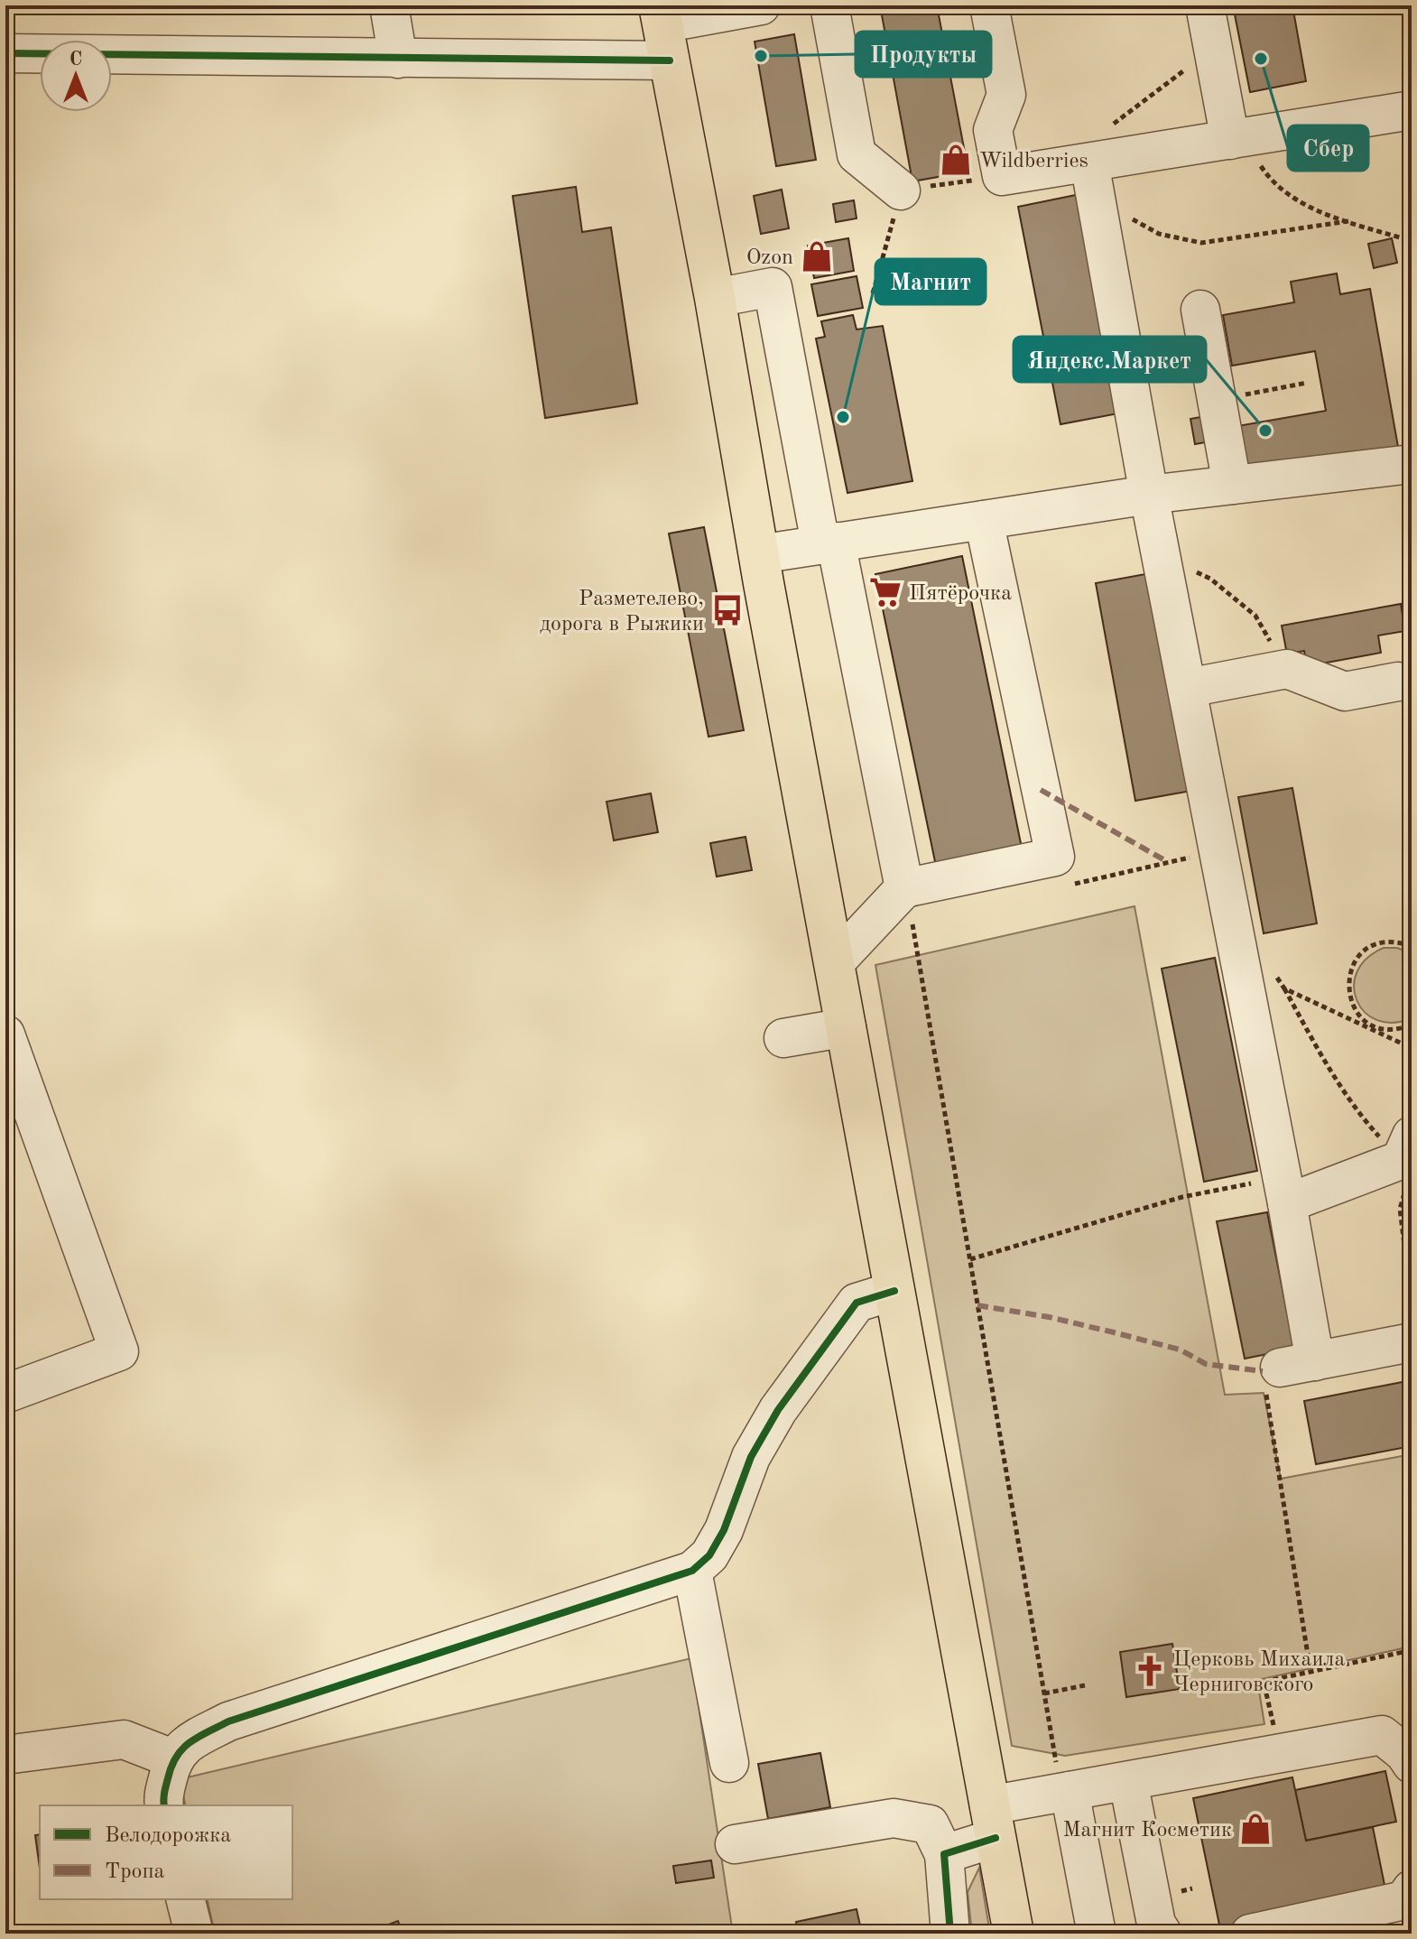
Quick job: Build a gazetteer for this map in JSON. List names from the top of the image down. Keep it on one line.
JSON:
{"places":{"other":["Продукты","Сбер","Магнит","Яндекс.Маркет"],"shop":["Wildberries","Ozon","Магнит Косметик"],"supermarket":["Пятёрочка"],"bus stop":["Разметелево, дорога в Рыжики"],"church":["Церковь Михаила Черниговского"]},"legend":["Велодорожка","Тропа"],"north":"top"}
